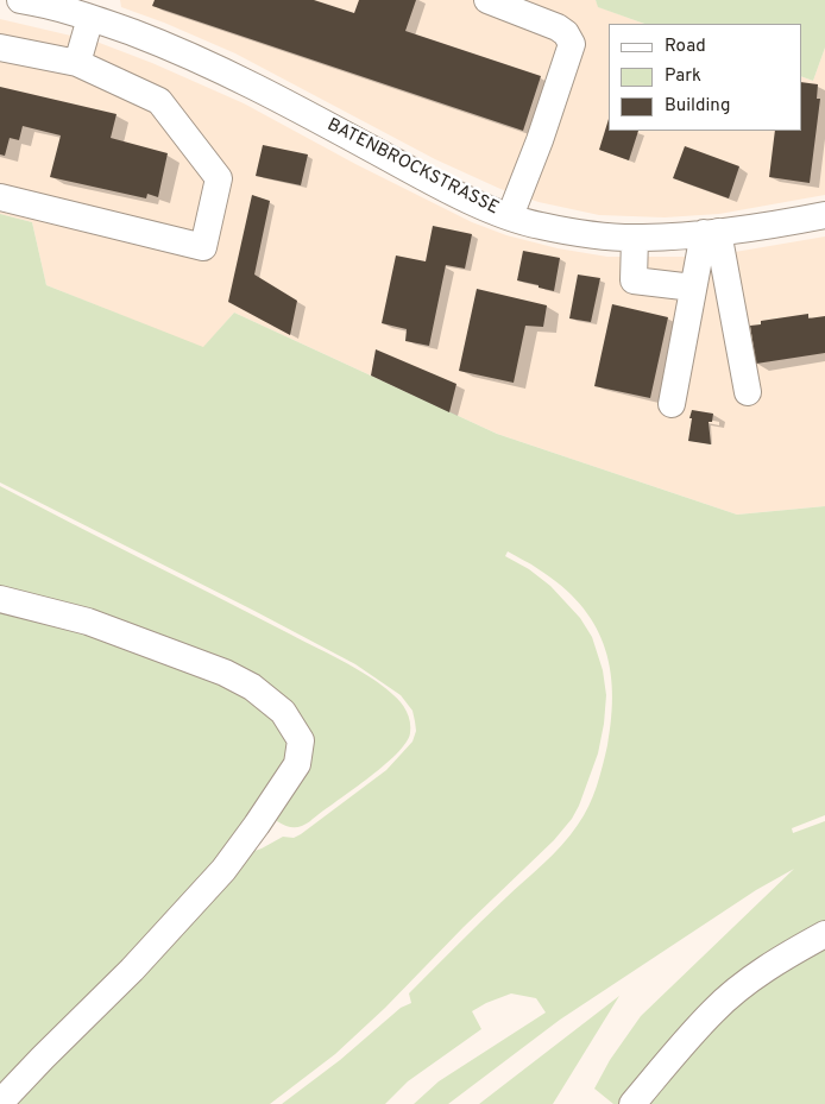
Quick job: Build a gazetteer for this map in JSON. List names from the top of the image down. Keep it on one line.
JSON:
{"streets":{"street":["BATENBROCKSTRASSE"]},"legend":["Road","Park","Building"]}
